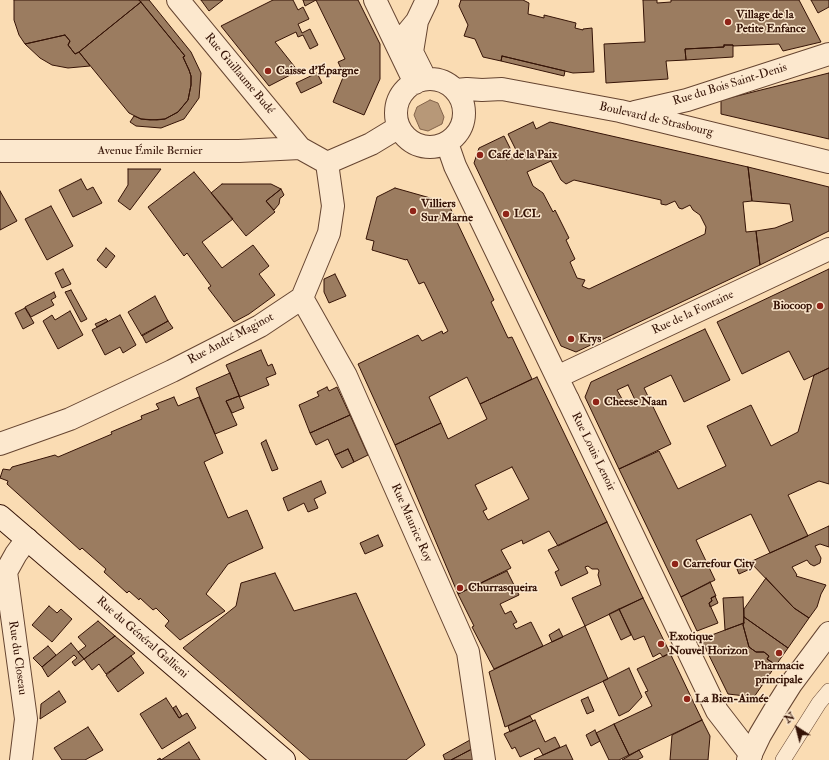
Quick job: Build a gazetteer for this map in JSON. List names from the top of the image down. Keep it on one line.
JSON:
{"streets":{"street":["Rue Guillaume Budé","Rue du Bois Saint-Denis","Boulevard de Strasbourg","Avenue Émile Bernier","Rue de la Fontaine","Rue André Maginot","Rue Louis Lenoir","Rue Maurice Roy","Rue du Général Gallieni","Rue du Closeau"]},"crossings":[["Rue Guillaume Budé","Avenue Émile Bernier"],["Rue du Bois Saint-Denis","Boulevard de Strasbourg"],["Boulevard de Strasbourg","Rue Louis Lenoir"],["Rue de la Fontaine","Rue Louis Lenoir"],["Rue André Maginot","Rue Maurice Roy"],["Rue du Général Gallieni","Rue du Closeau"]],"places":["Village de la Petite Enfance","Caisse d'Épargne","Café de la Paix","Villiers Sur Marne","LCL","Biocoop","Krys","Cheese Naan","Carrefour City","Churrasqueira","Exotique Nouvel Horizon","Pharmacie principale","La Bien-Aimée"],"north":"top left"}
